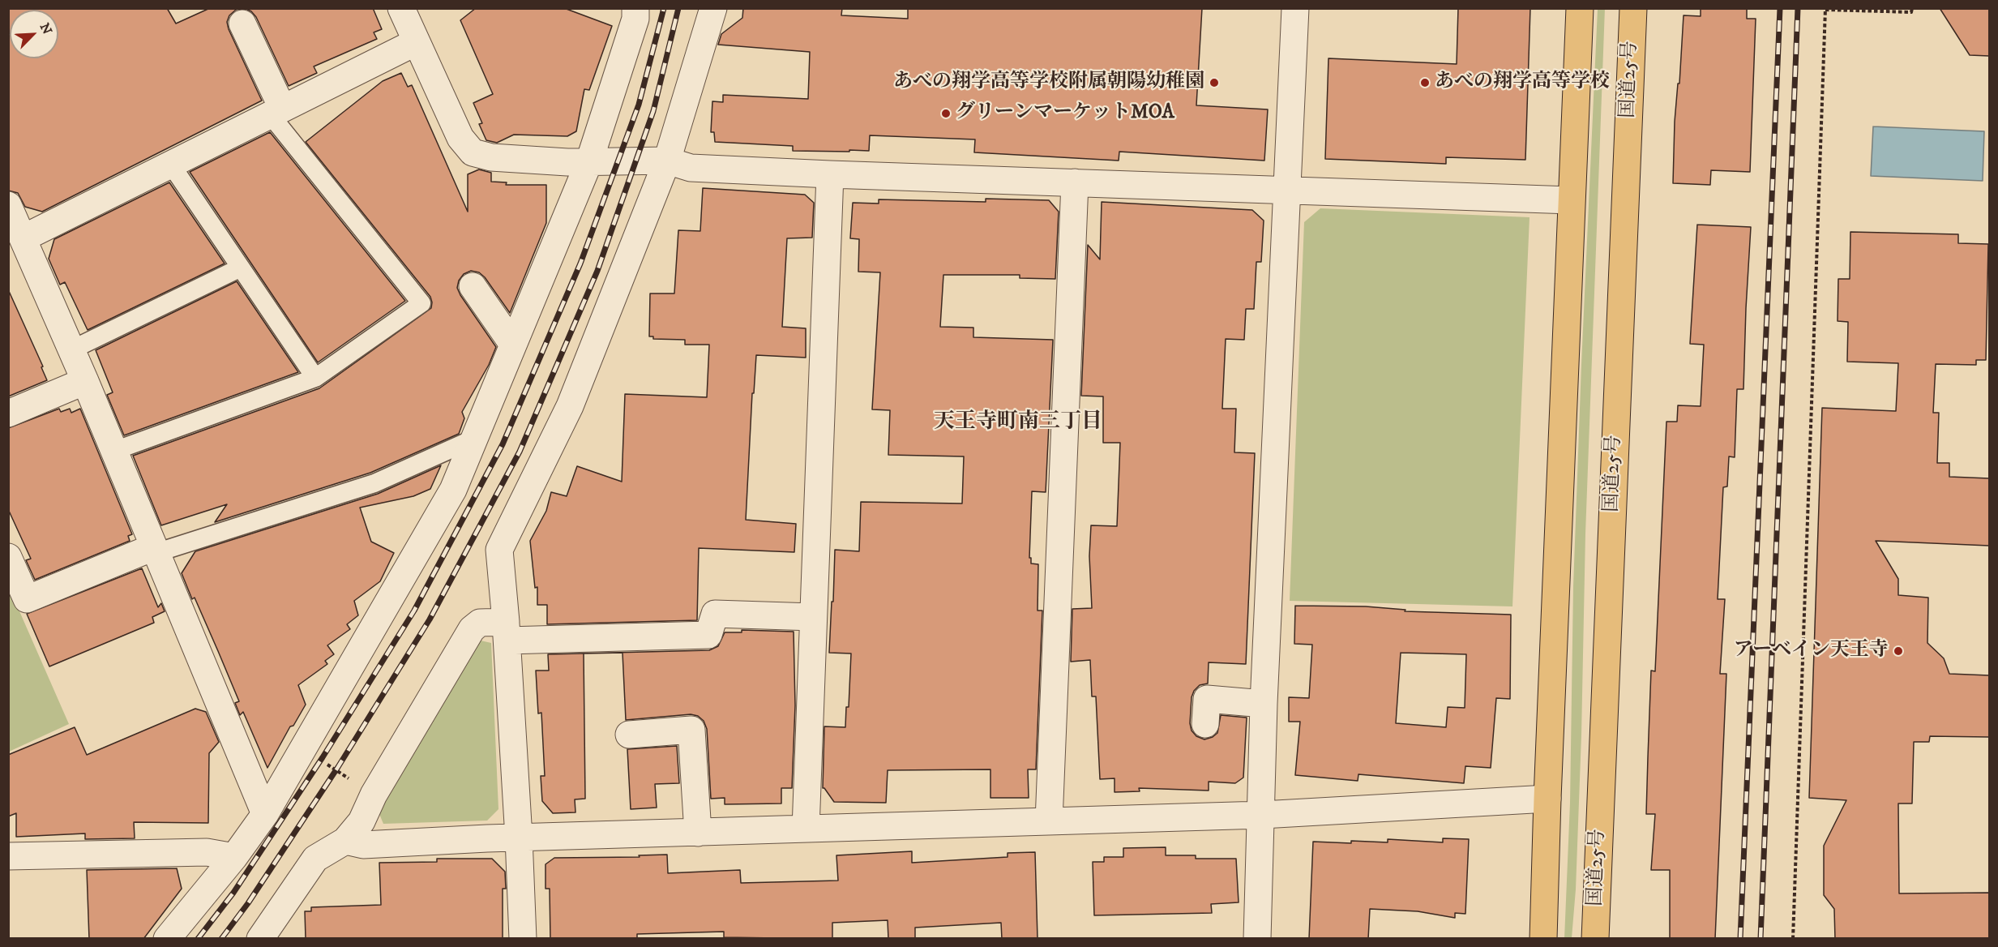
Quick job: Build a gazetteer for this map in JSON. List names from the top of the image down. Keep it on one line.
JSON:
{"streets":{"highway":["国道25号"]},"districts":["天王寺町南三丁目"],"places":["あべの翔学高等学校附属朝陽幼稚園","あべの翔学高等学校","グリーンマーケットMOA","アーベイン天王寺"],"north":"top right"}
